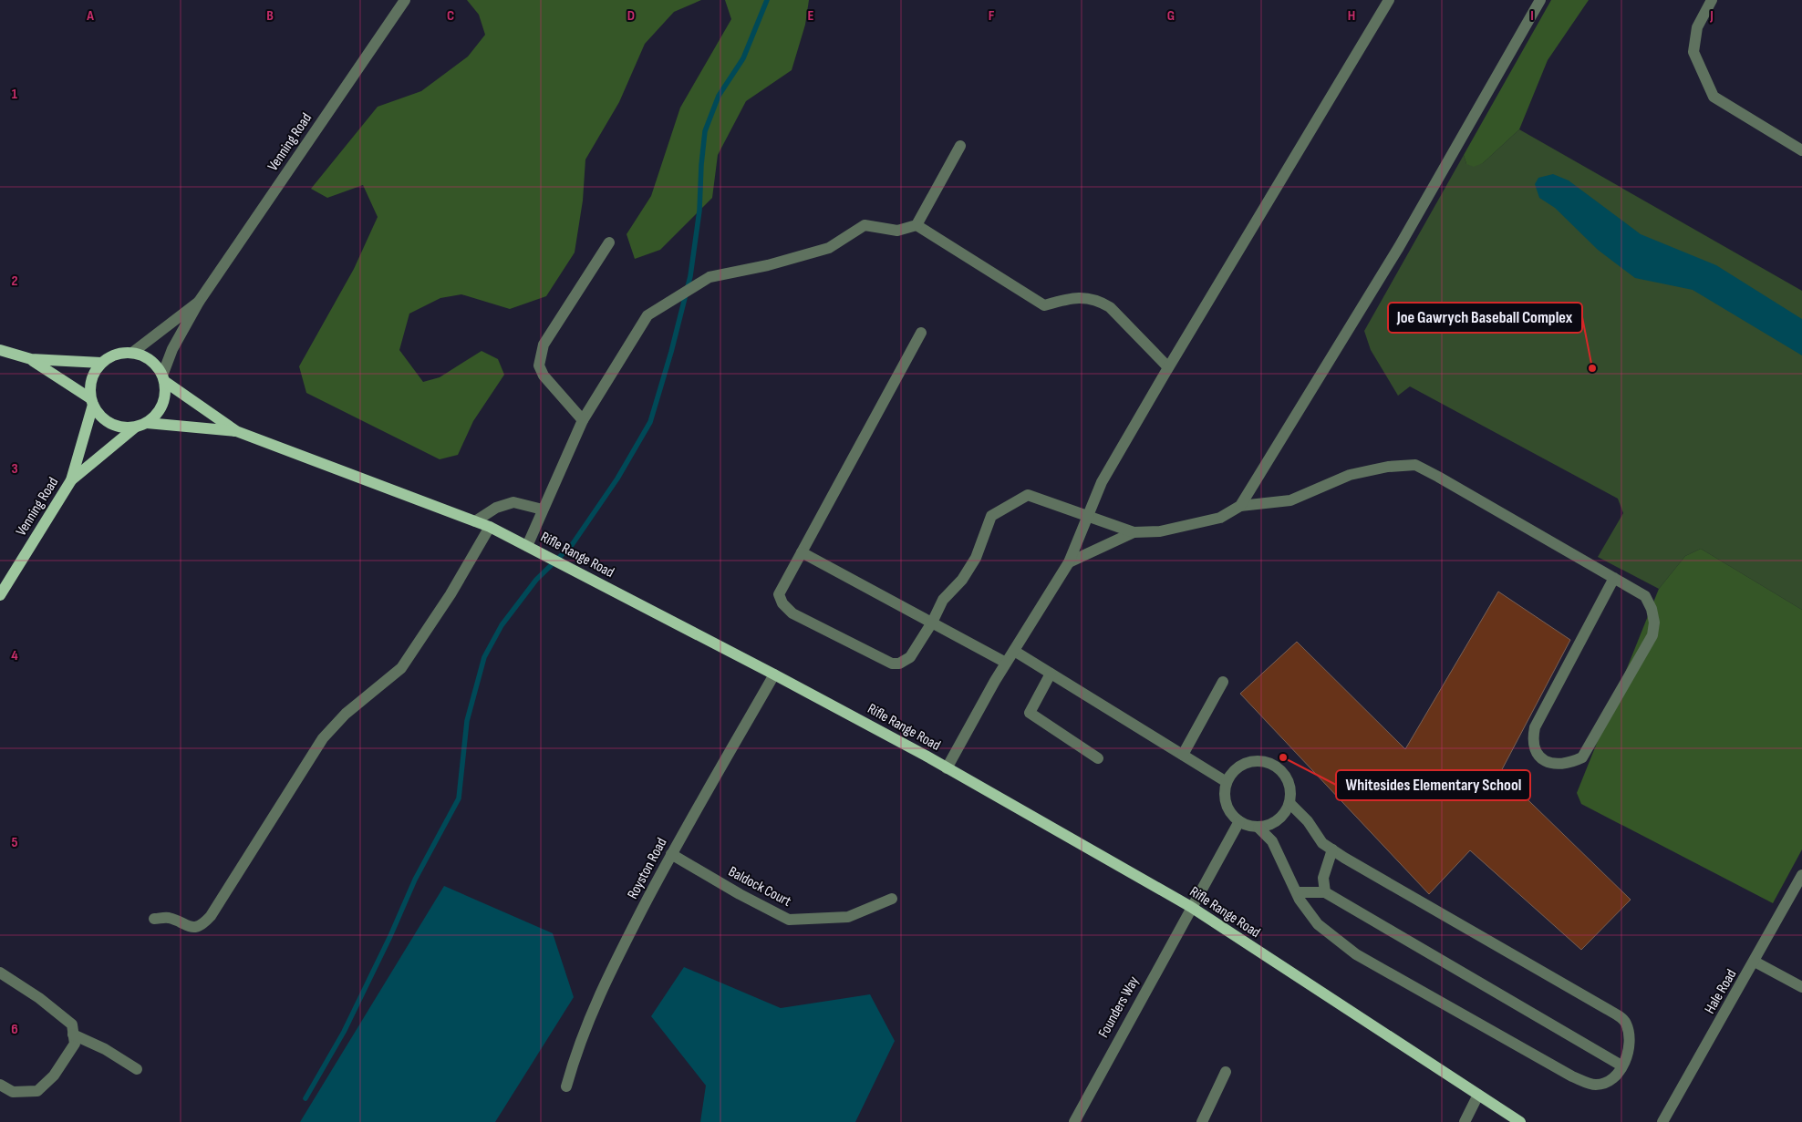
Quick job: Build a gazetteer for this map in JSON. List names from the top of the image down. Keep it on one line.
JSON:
{"streets":{"main road":["Venning Road","Rifle Range Road"],"street":["Royston Road","Baldock Court","Hale Road","Founders Way"]},"crossings":[["Venning Road","Rifle Range Road"],["Rifle Range Road","Royston Road"],["Rifle Range Road","Founders Way"],["Royston Road","Baldock Court"]],"places":["Joe Gawrych Baseball Complex","Whitesides Elementary School"],"grid":{"columns":["A","B","C","D","E","F","G","H","I","J"],"rows":["1","2","3","4","5","6"]}}
